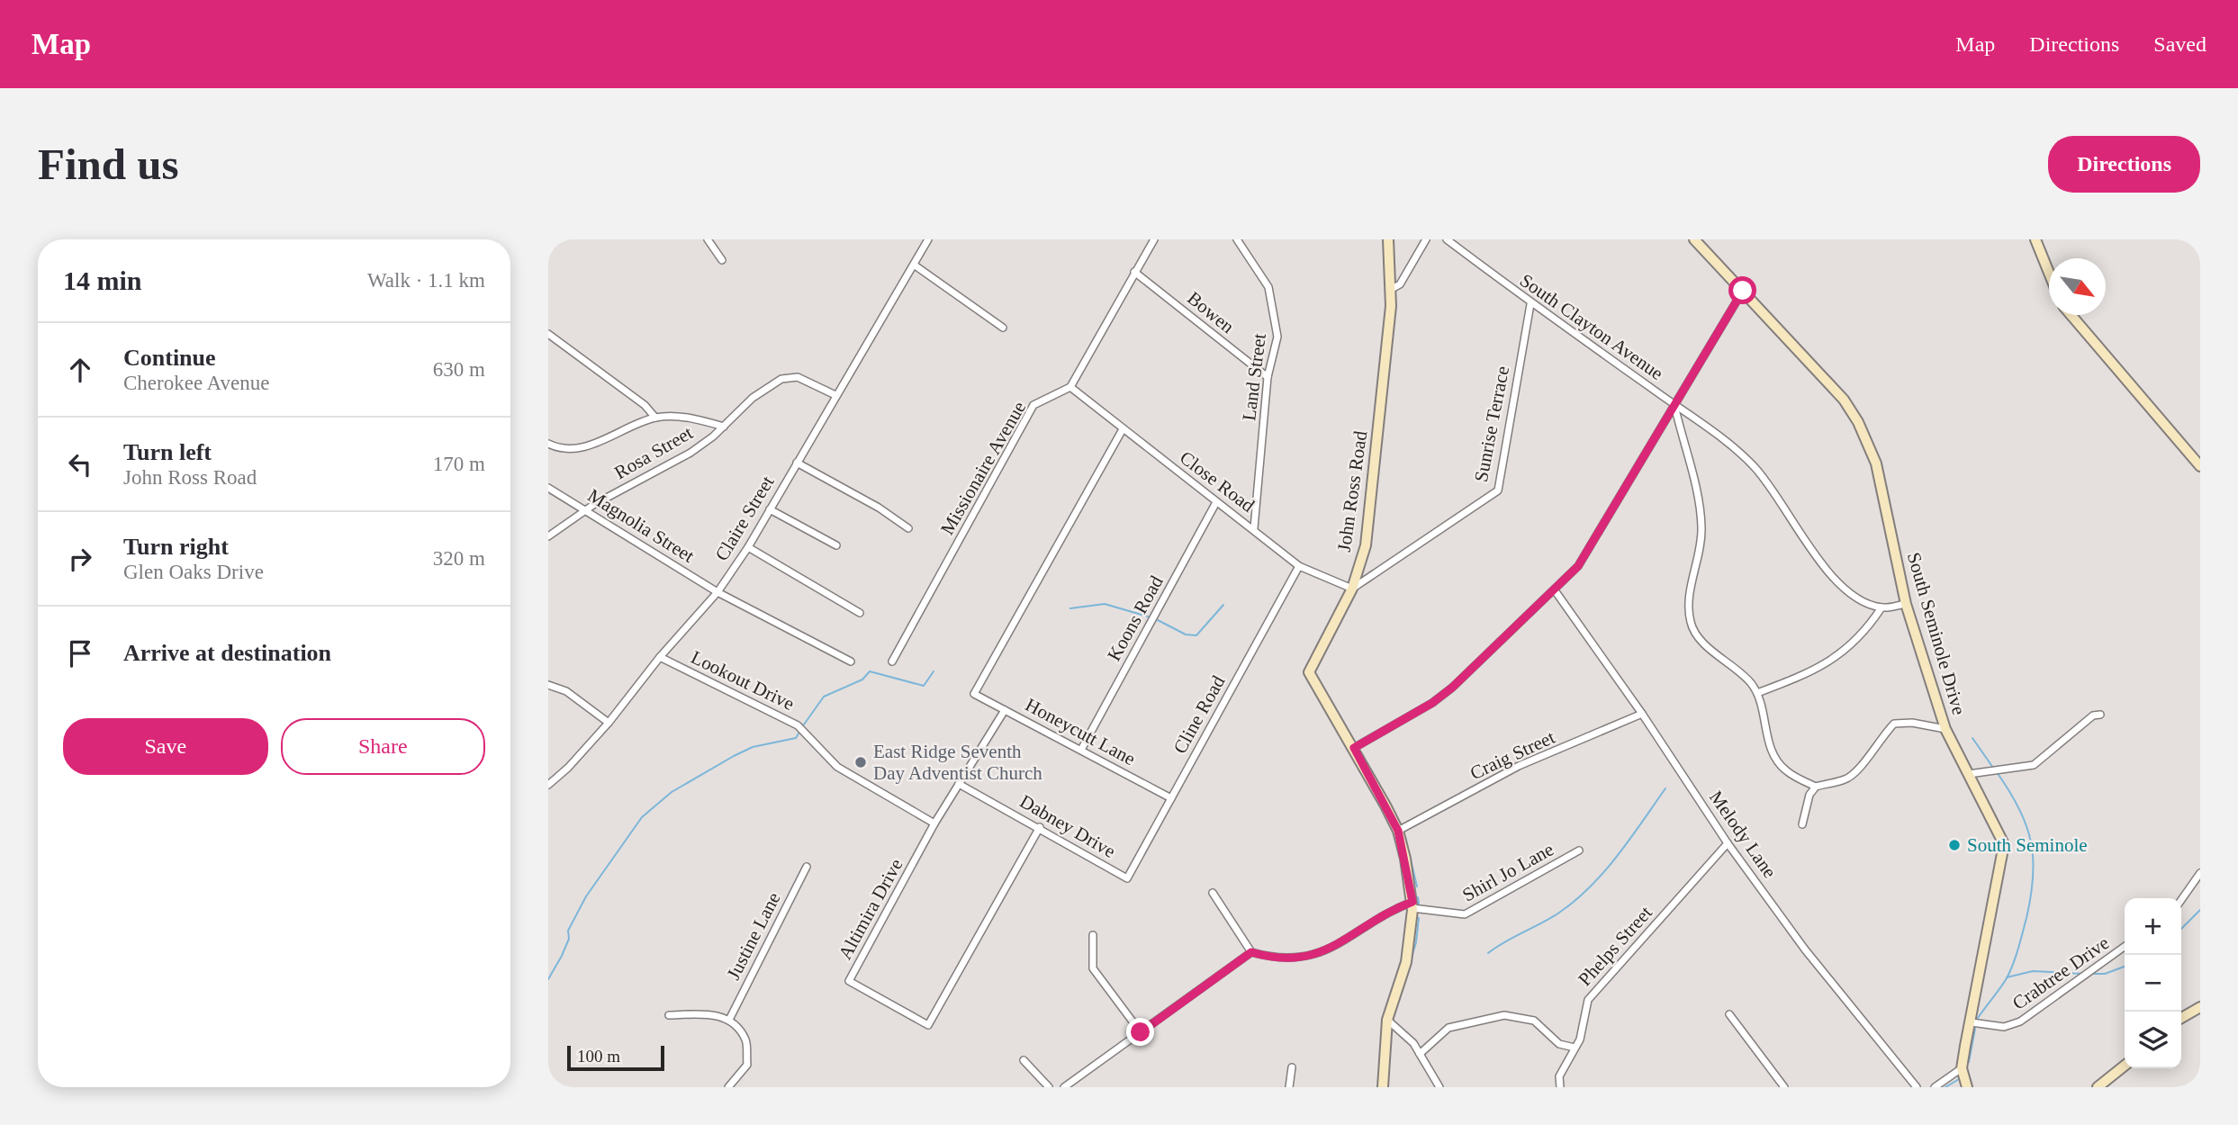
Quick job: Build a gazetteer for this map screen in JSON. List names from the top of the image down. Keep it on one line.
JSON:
{"streets":{"street":["Bowen","South Clayton Avenue","Land Street","Sunrise Terrace","Rosa Street","Missionaire Avenue","Close Road","John Ross Road","Claire Street","Magnolia Street","Koons Road","South Seminole Drive","Lookout Drive","Cline Road","Honeycutt Lane","Craig Street","Dabney Drive","Melody Lane","Shirl Jo Lane","Altimira Drive","Justine Lane","Phelps Street","Crabtree Drive"]},"crossings":[["Bowen","Land Street"],["South Clayton Avenue","Sunrise Terrace"],["Land Street","Close Road"],["Sunrise Terrace","Close Road"],["Sunrise Terrace","John Ross Road"],["Rosa Street","Claire Street"],["Rosa Street","Magnolia Street"],["Missionaire Avenue","Close Road"],["Close Road","John Ross Road"],["Close Road","Koons Road"],["Close Road","Cline Road"],["Close Road","Honeycutt Lane"],["John Ross Road","Craig Street"],["John Ross Road","Shirl Jo Lane"],["Claire Street","Magnolia Street"],["Claire Street","Lookout Drive"],["Koons Road","Honeycutt Lane"],["South Seminole Drive","Crabtree Drive"],["Lookout Drive","Altimira Drive"],["Cline Road","Honeycutt Lane"],["Cline Road","Dabney Drive"],["Honeycutt Lane","Altimira Drive"],["Craig Street","Melody Lane"],["Dabney Drive","Altimira Drive"],["Melody Lane","Phelps Street"]],"places":["East Ridge Seventh Day Adventist Church","South Seminole"],"scale_bar":"100 m","north":"bottom right","page":{"header":"Map","nav":["Map","Directions","Saved"],"buttons":["Directions",["Save","Share"]],"title":"Find us","heading":["14 min","Walk · 1.1 km"],"list":[["Continue","Cherokee Avenue","630 m"],["Turn left","John Ross Road","170 m"],["Turn right","Glen Oaks Drive","320 m"],"Arrive at destination"],"map_buttons":["+","−"],"scale":"100 m"}}
